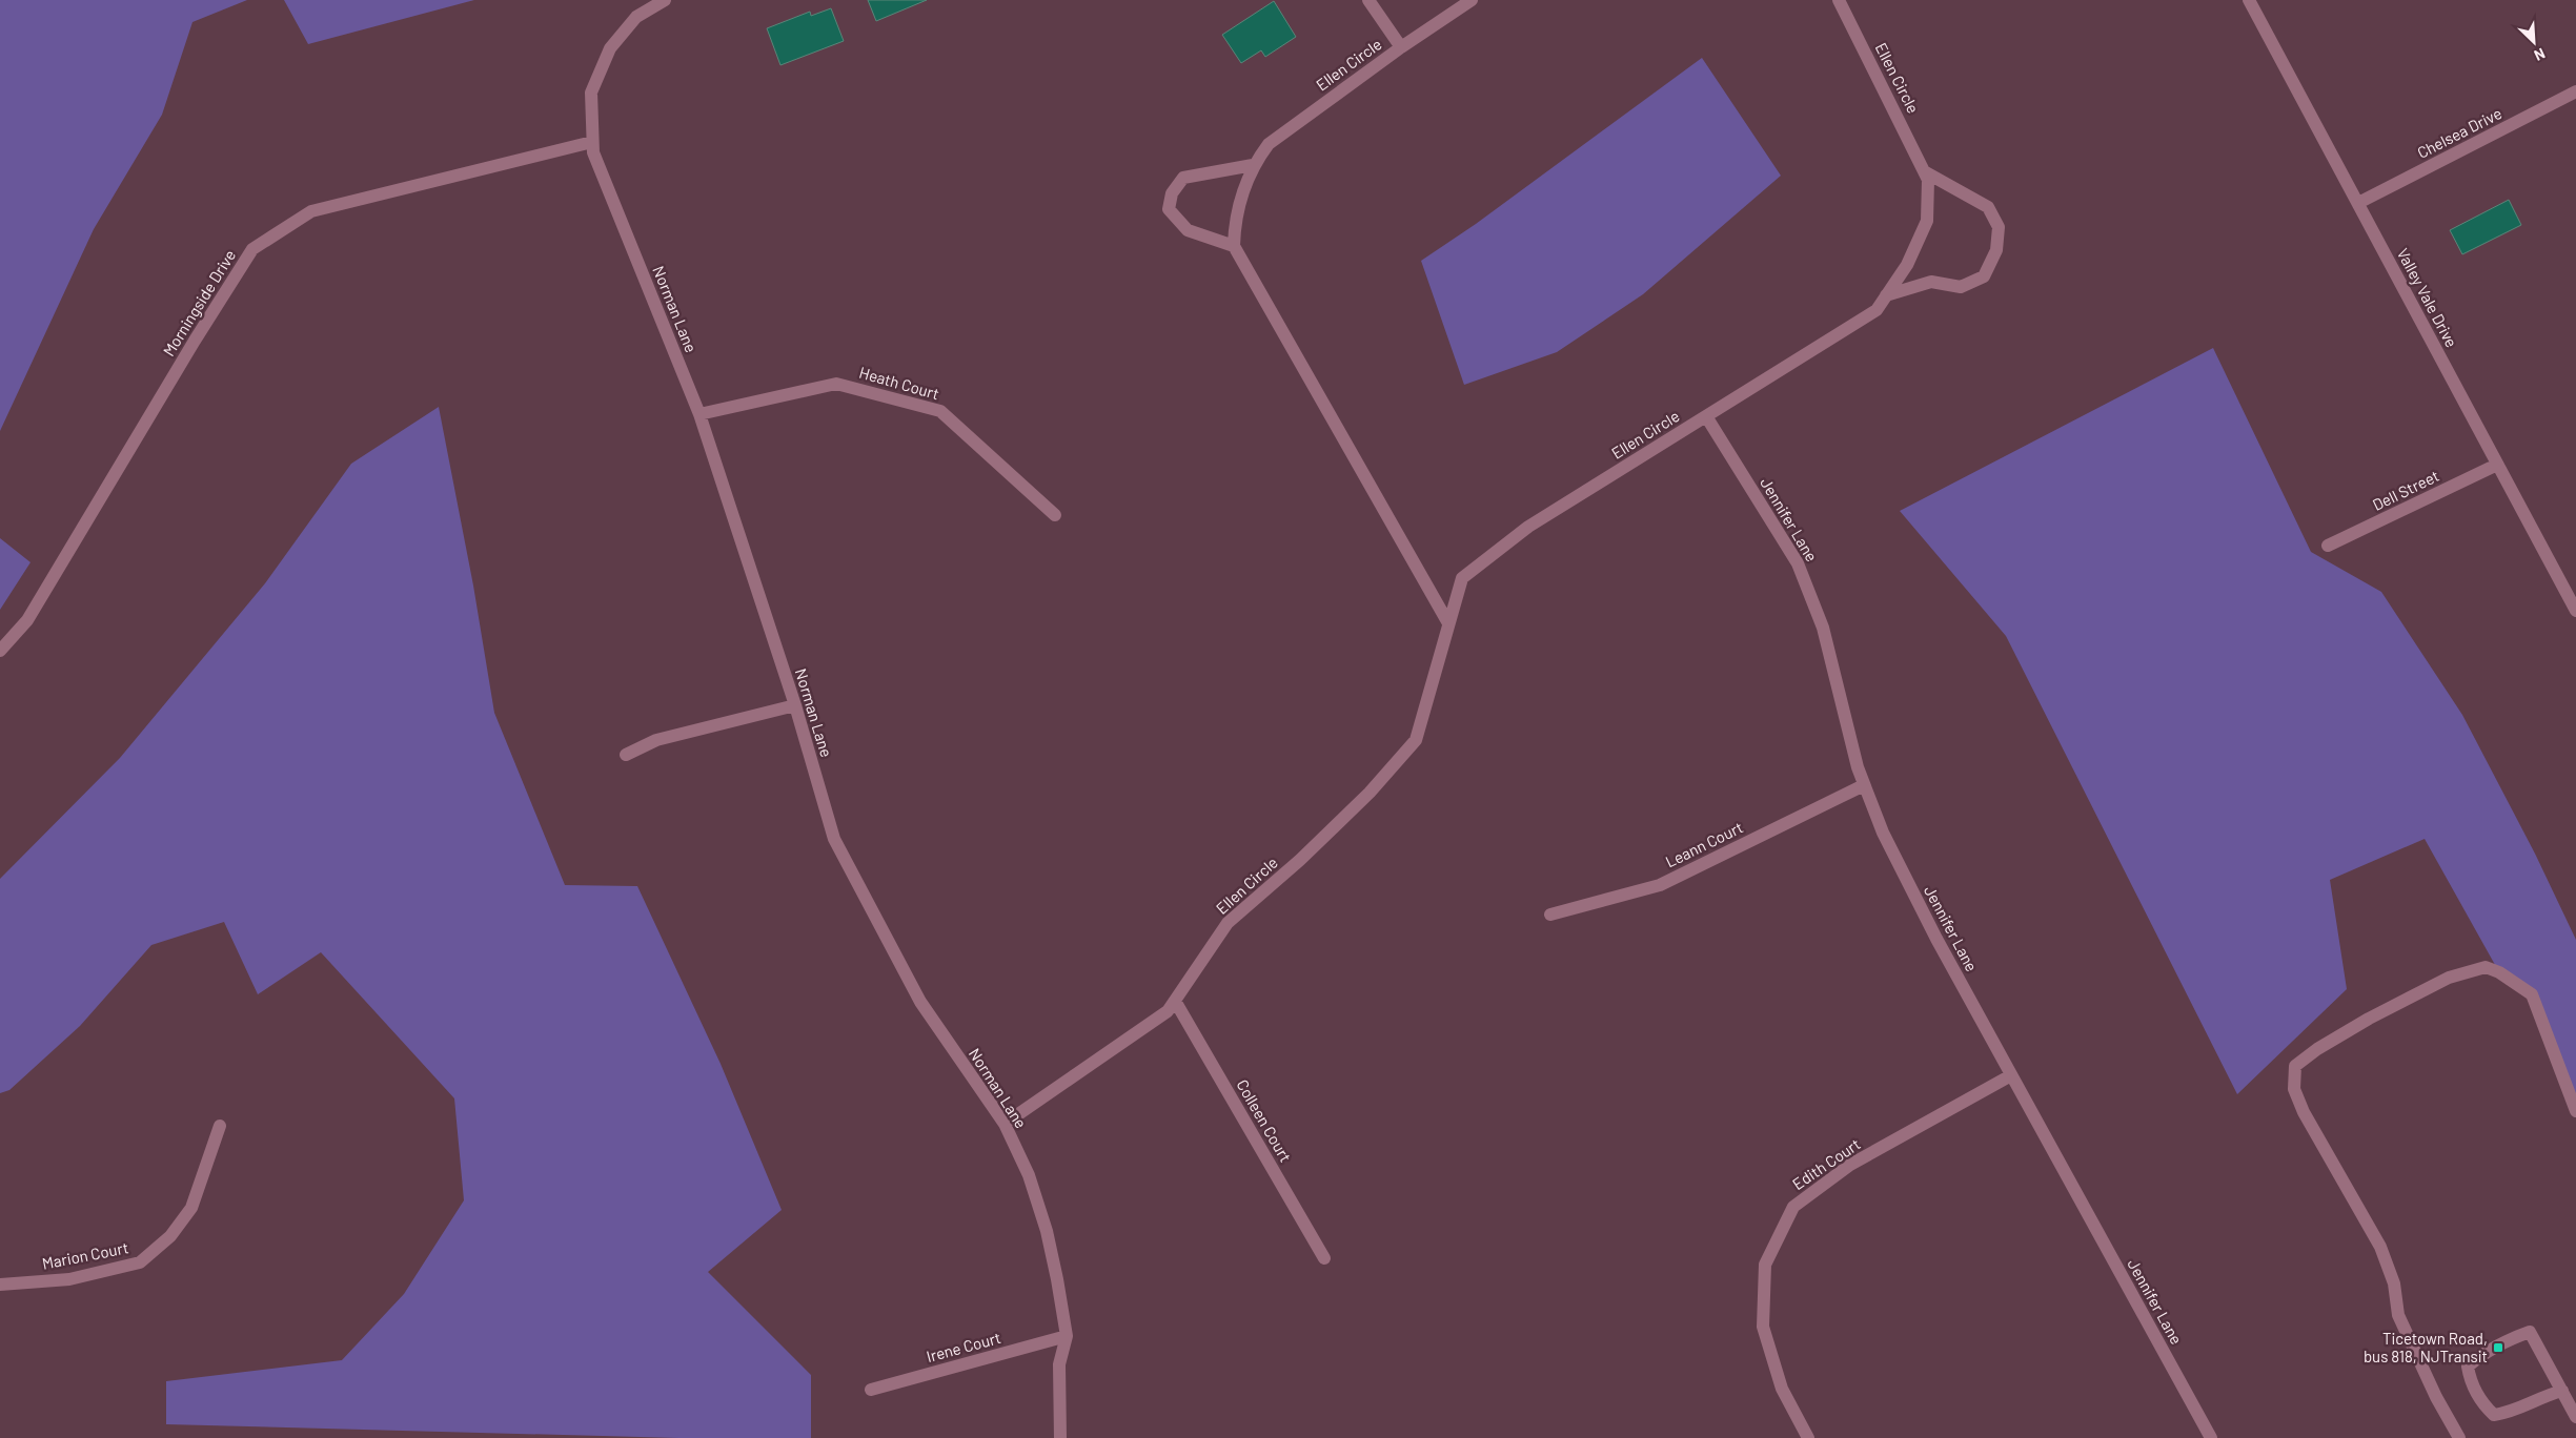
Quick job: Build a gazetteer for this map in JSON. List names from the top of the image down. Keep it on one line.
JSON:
{"streets":{"street":["Ellen Circle","Chelsea Drive","Valley Vale Drive","Morningside Drive","Norman Lane","Heath Court","Dell Street","Jennifer Lane","Leann Court","Colleen Court","Edith Court","Marion Court","Irene Court"]},"crossings":[["Ellen Circle","Norman Lane"],["Ellen Circle","Jennifer Lane"],["Ellen Circle","Colleen Court"],["Chelsea Drive","Valley Vale Drive"],["Valley Vale Drive","Dell Street"],["Morningside Drive","Norman Lane"],["Norman Lane","Heath Court"],["Norman Lane","Irene Court"],["Jennifer Lane","Leann Court"],["Jennifer Lane","Edith Court"]],"places":{"transit":["Ticetown Road, bus 818, NJTransit"]},"north":"bottom right"}
